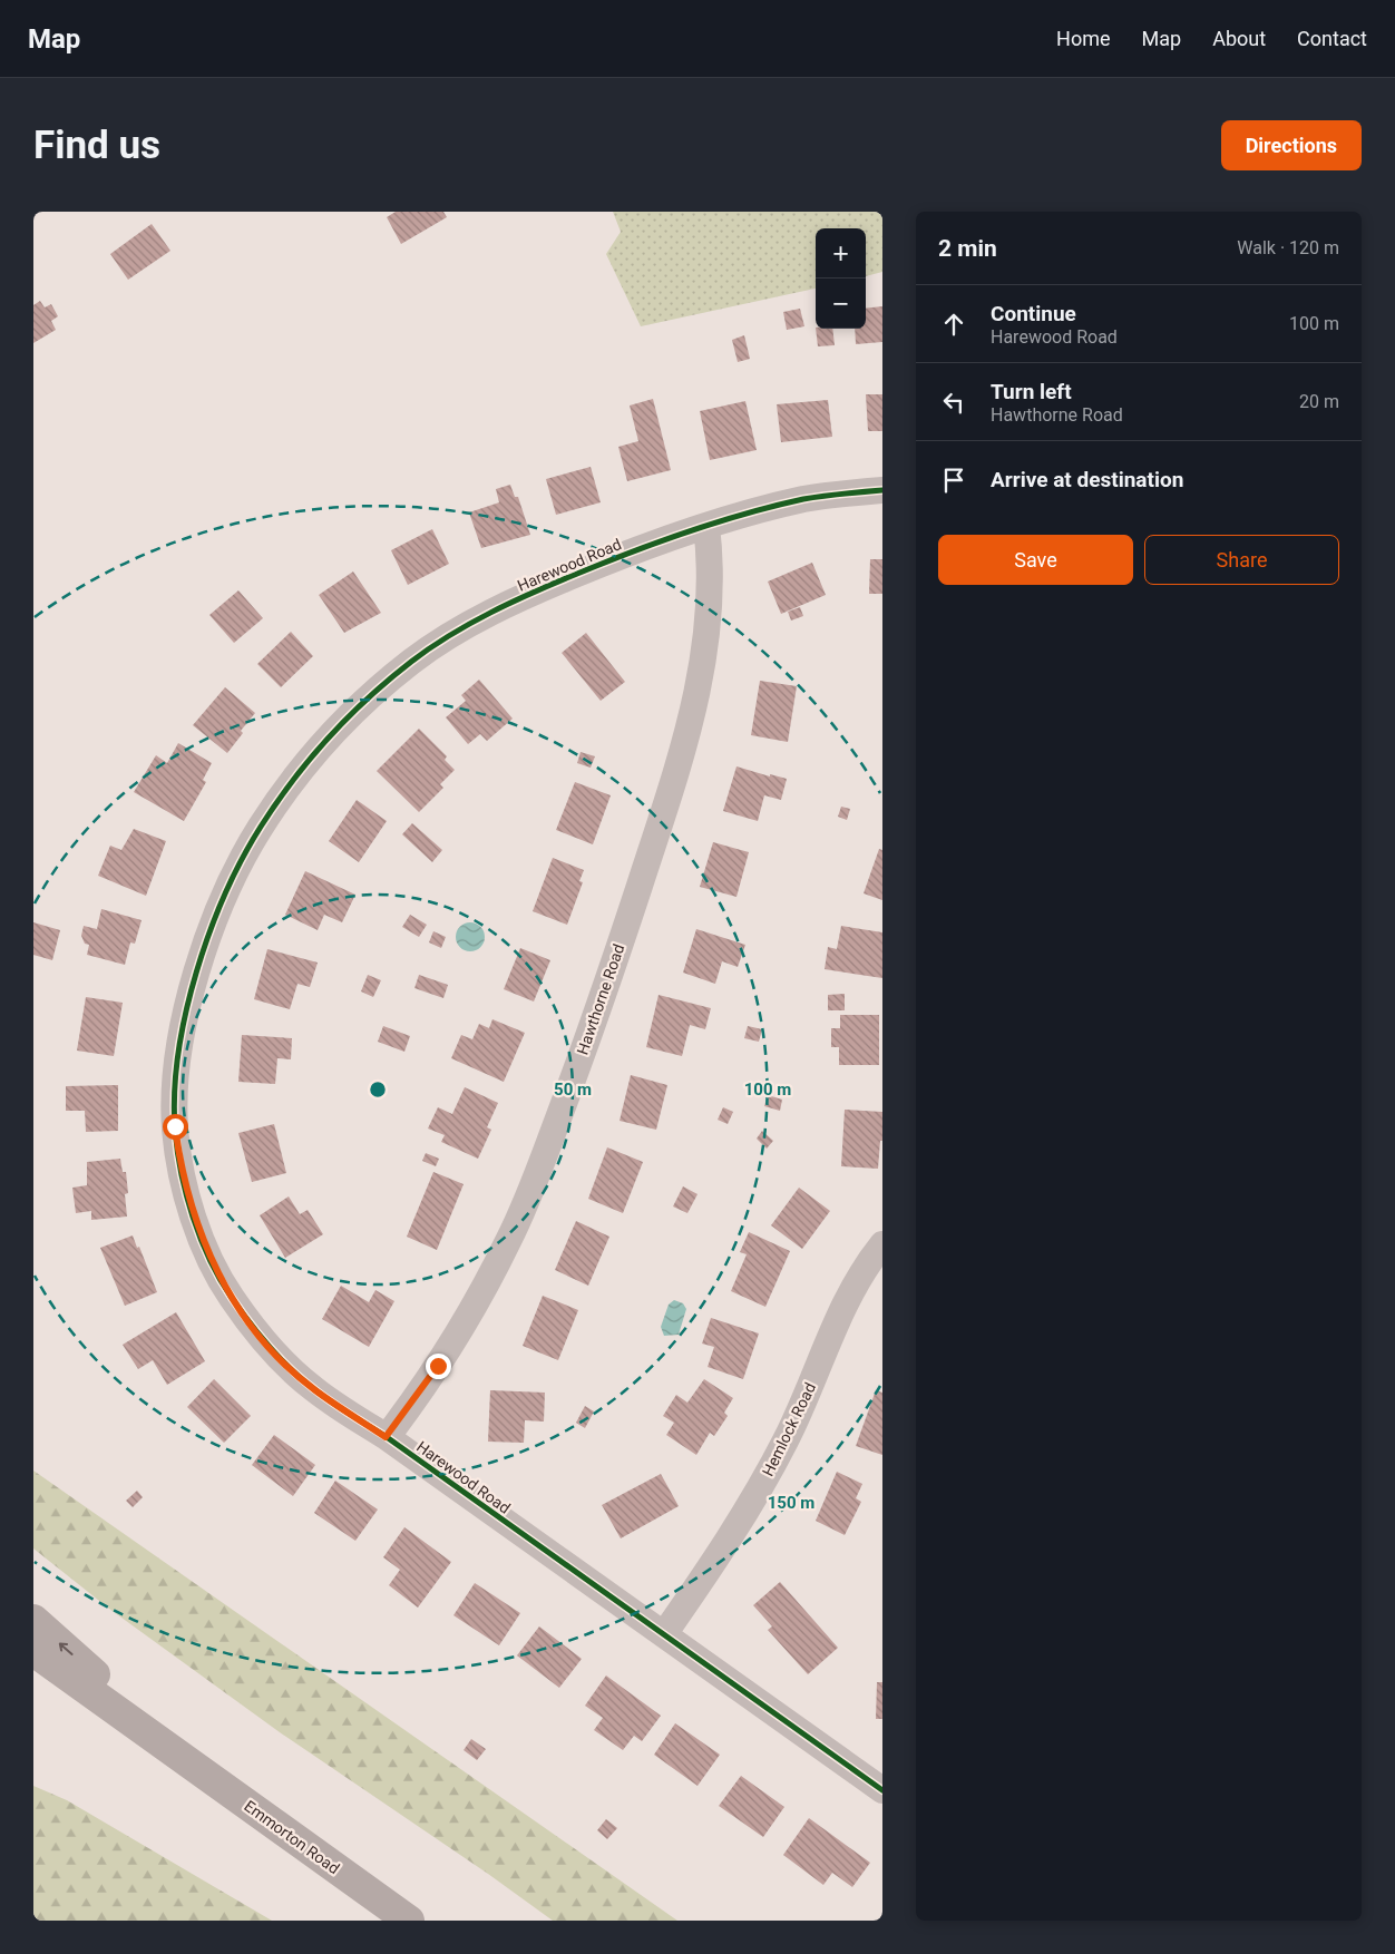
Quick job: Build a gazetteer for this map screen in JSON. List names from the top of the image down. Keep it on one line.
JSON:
{"streets":{"main road":["Emmorton Road"],"street":["Harewood Road","Hawthorne Road","Hemlock Road"]},"crossings":[["Harewood Road","Hawthorne Road"],["Harewood Road","Hemlock Road"]],"page":{"header":"Map","nav":["Home","Map","About","Contact"],"buttons":["Directions",["Save","Share"]],"title":"Find us","heading":["2 min","Walk · 120 m"],"map_buttons":["+","−"],"list":[["Continue","Harewood Road","100 m"],["Turn left","Hawthorne Road","20 m"],"Arrive at destination"]},"rings":["50 m","100 m","150 m"]}
